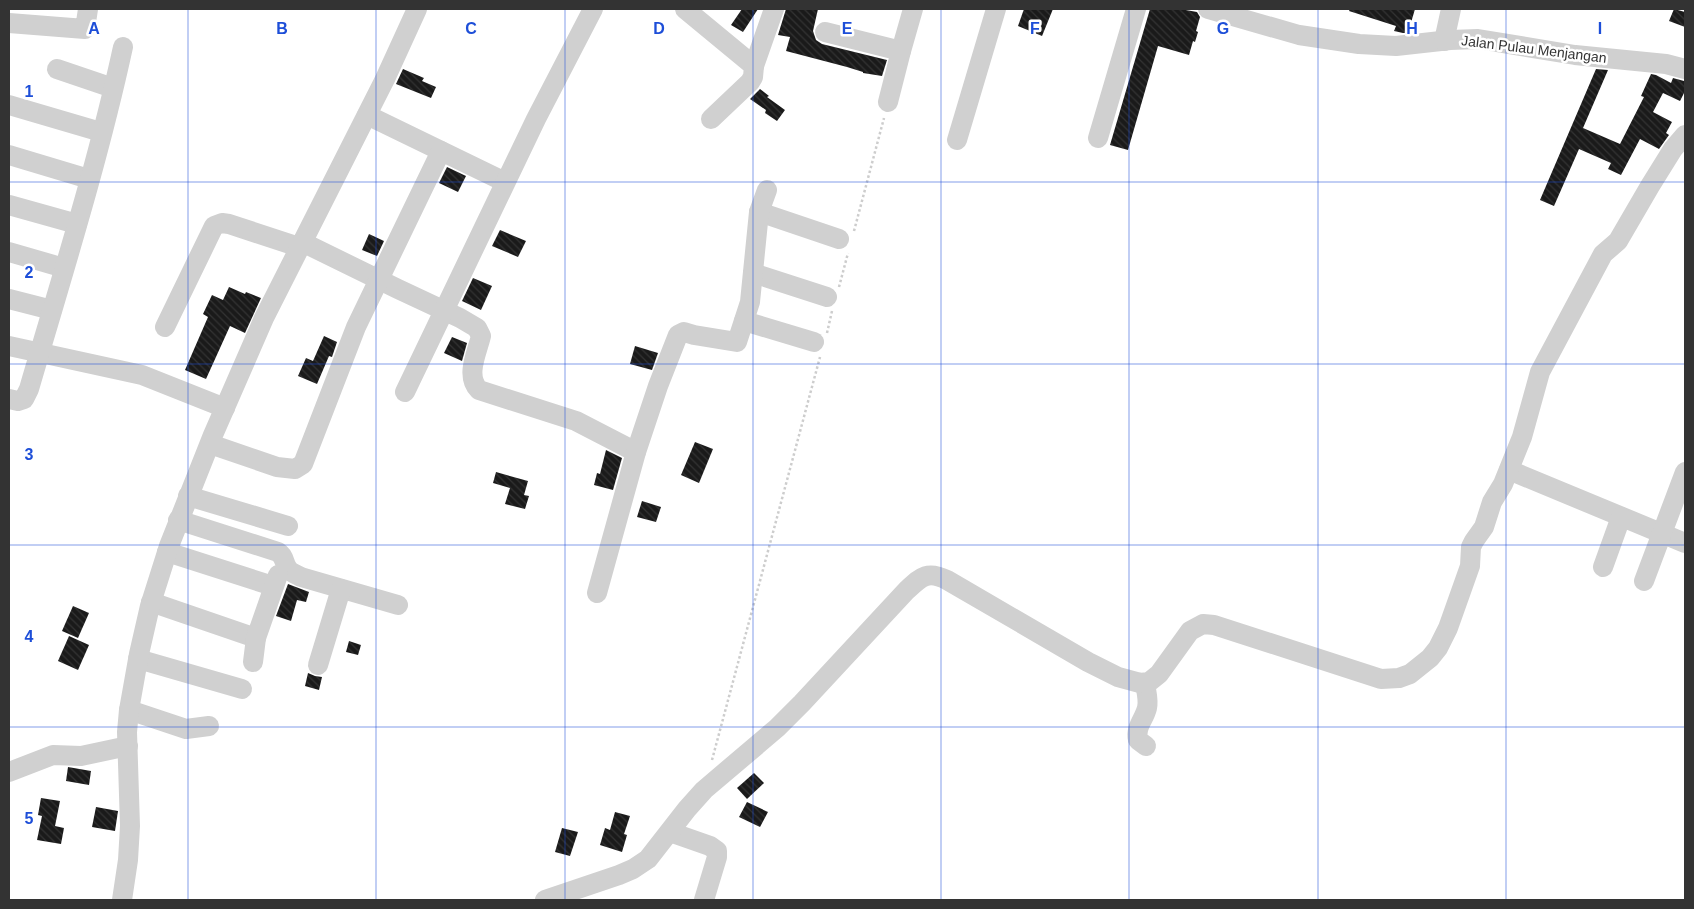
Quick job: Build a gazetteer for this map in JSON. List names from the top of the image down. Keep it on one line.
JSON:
{"streets":{"street":["Jalan Pulau Menjangan"]},"grid":{"columns":["A","B","C","D","E","F","G","H","I"],"rows":["1","2","3","4","5"]}}
